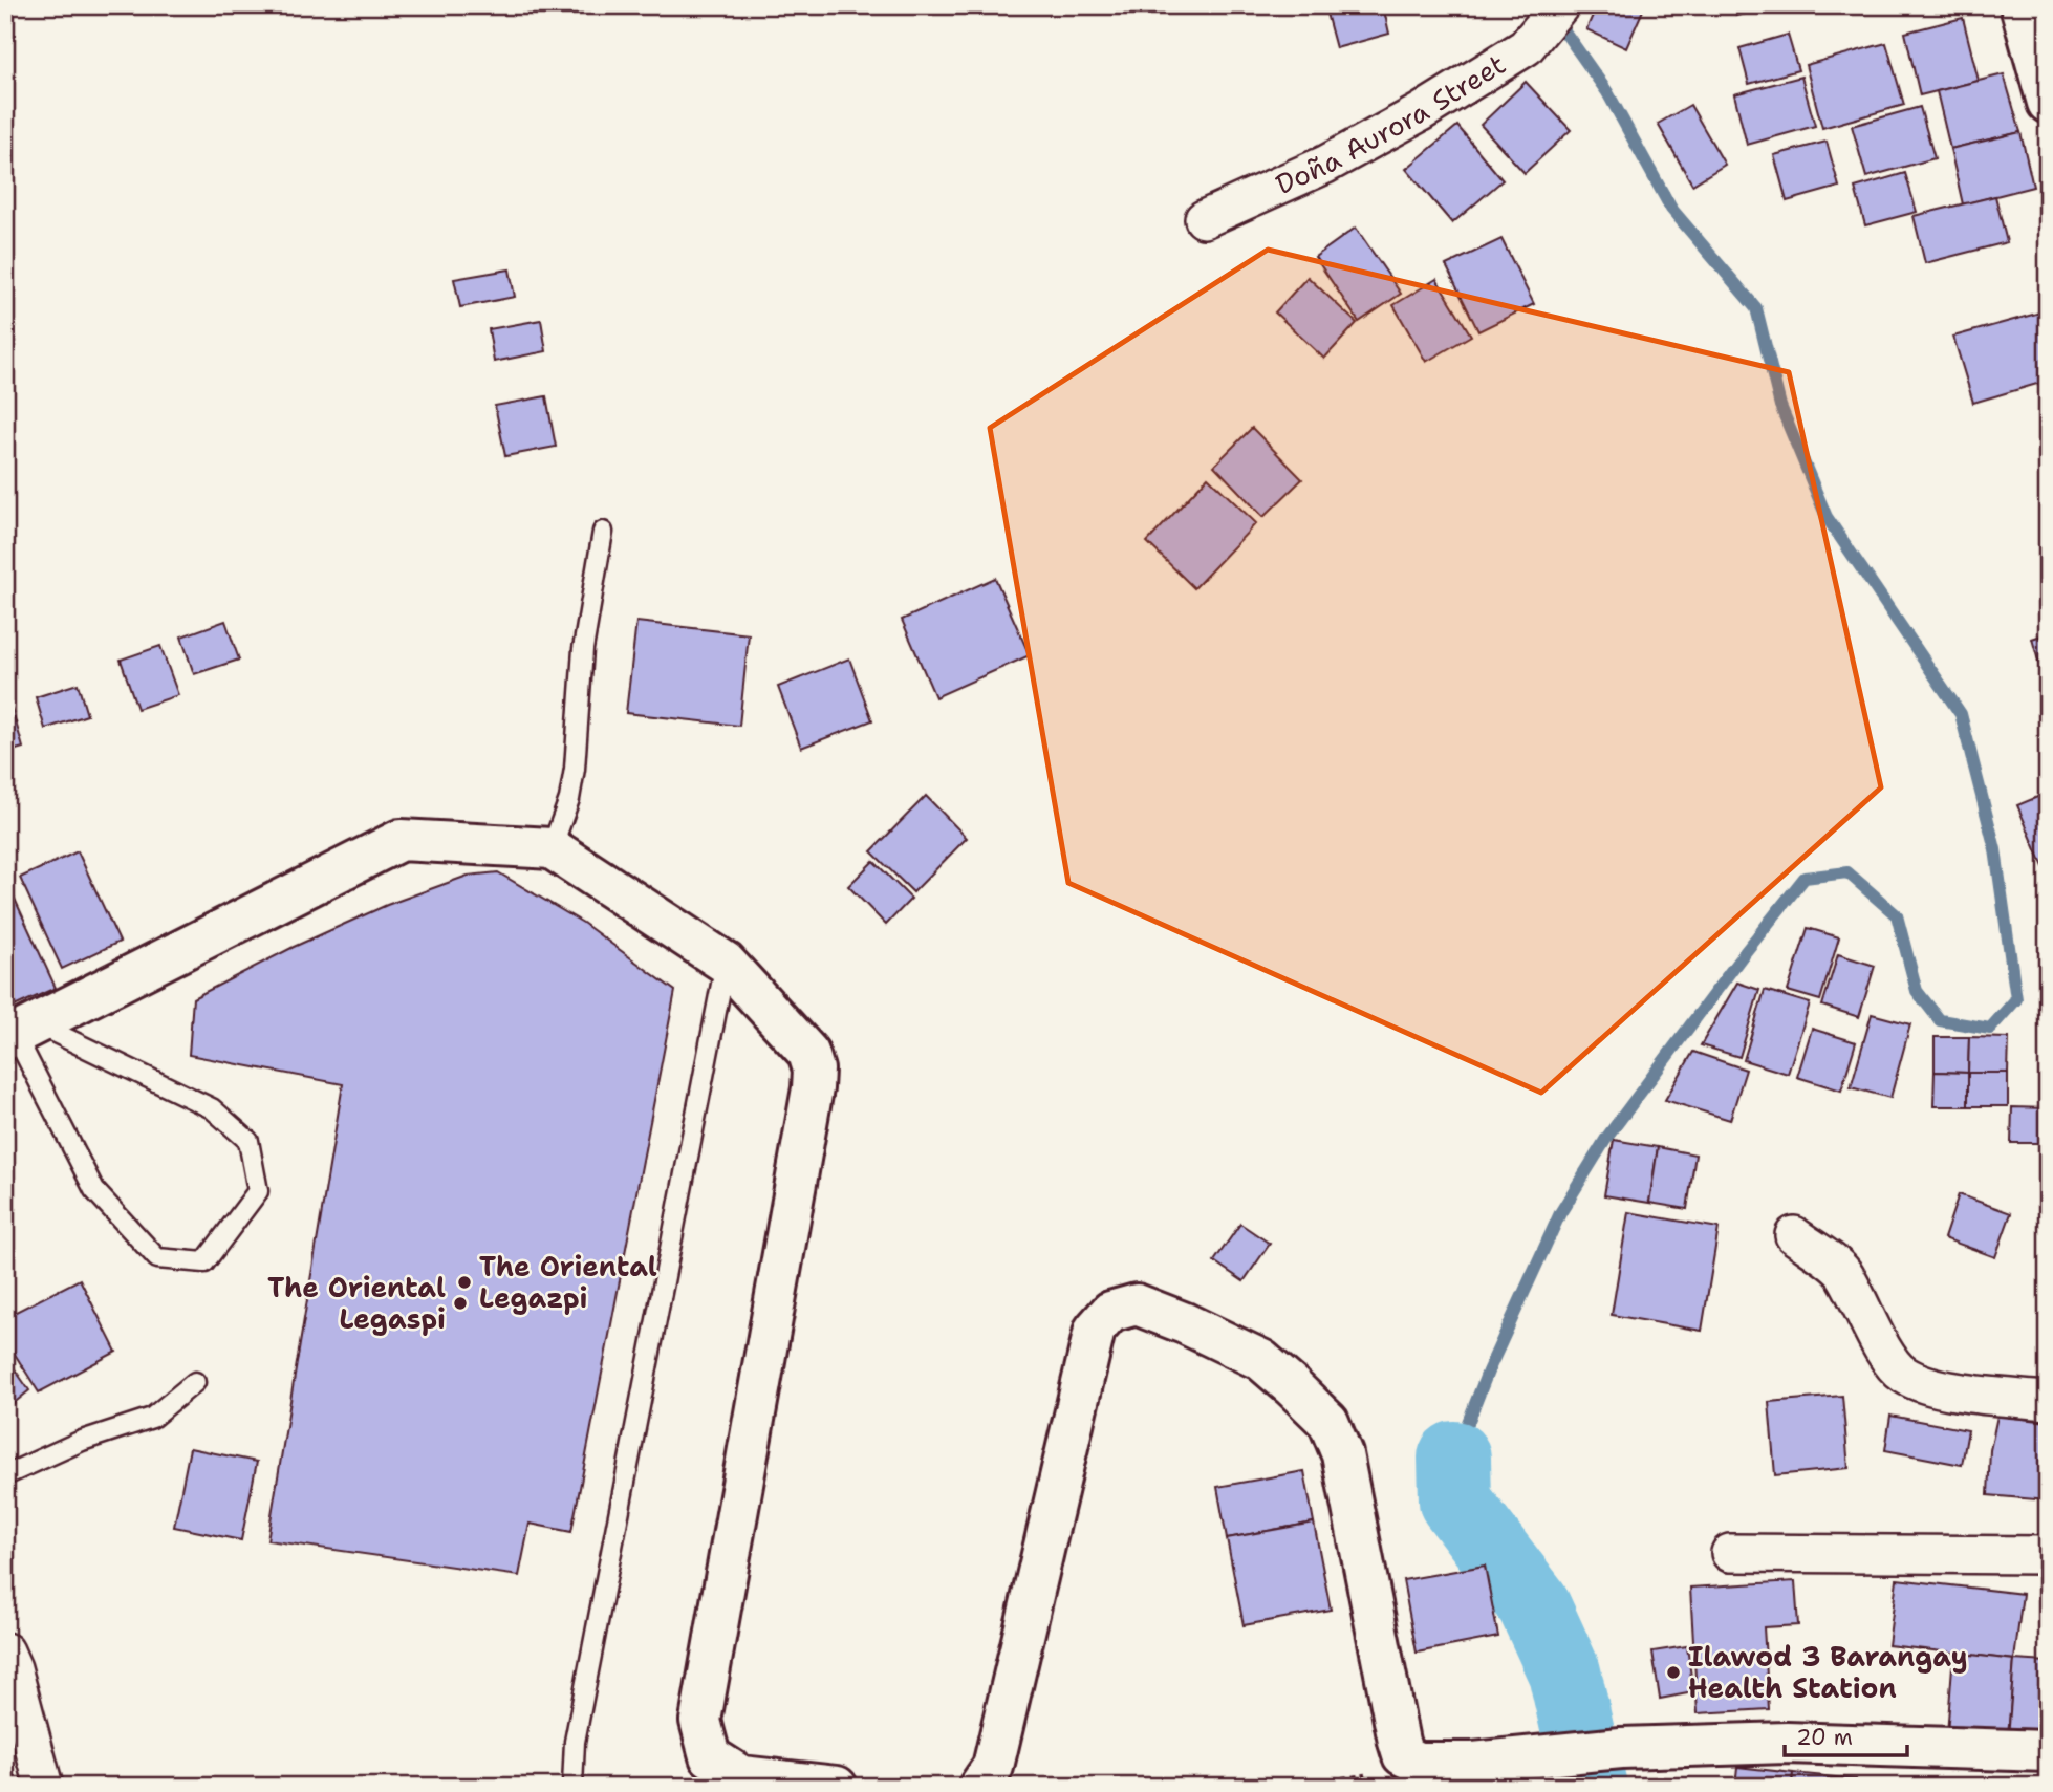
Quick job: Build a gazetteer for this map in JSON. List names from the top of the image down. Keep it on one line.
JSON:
{"streets":{"street":["Doña Aurora Street"]},"places":["The Oriental Legazpi","The Oriental Legaspi","Ilawod 3 Barangay Health Station"],"scale_bar":"20 m"}
